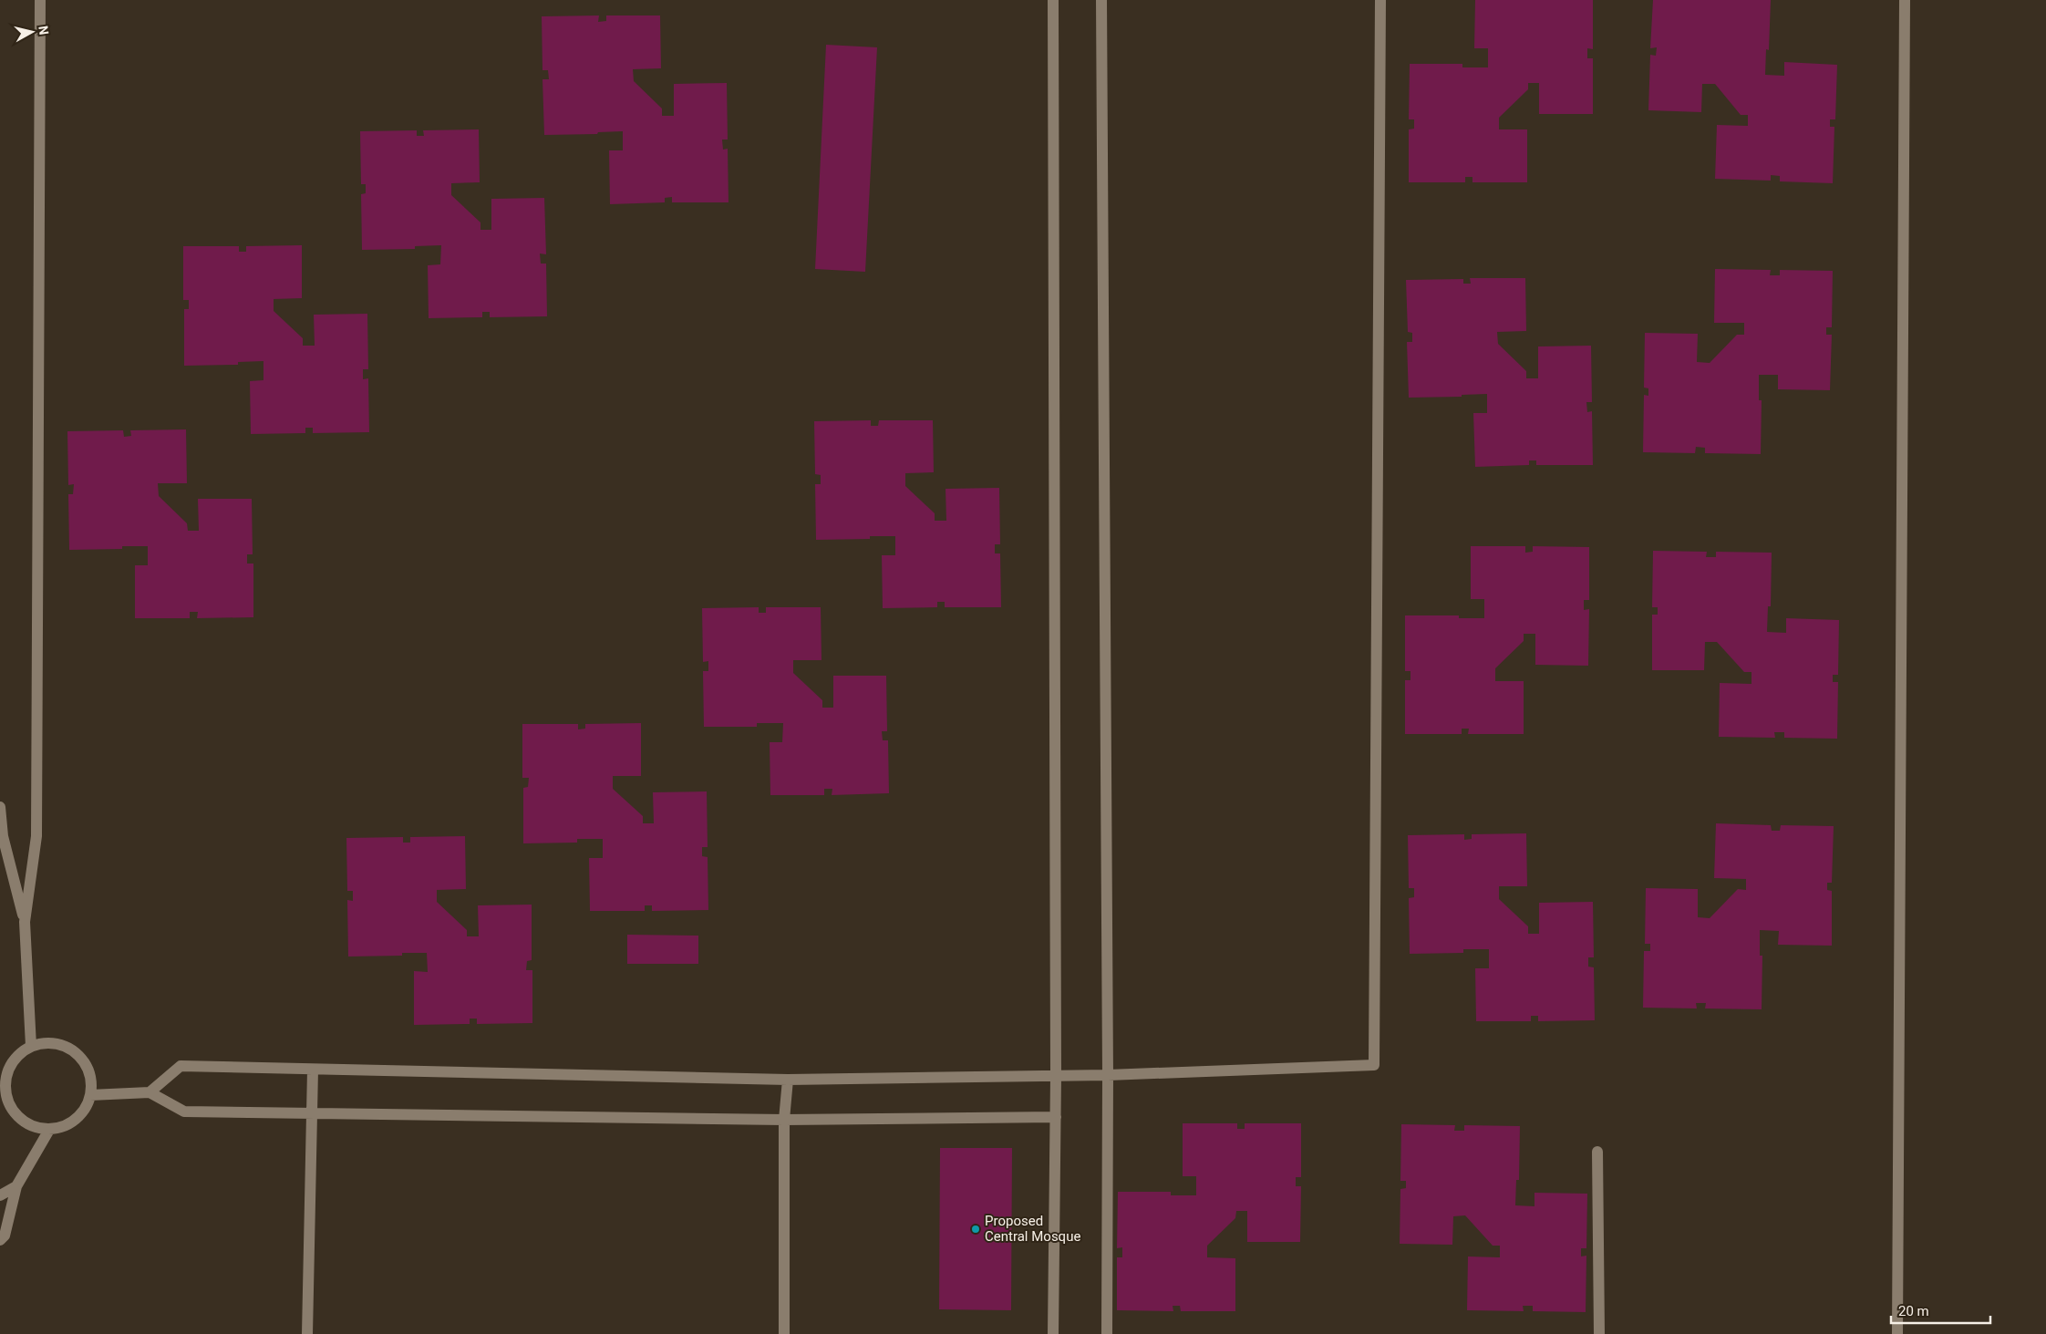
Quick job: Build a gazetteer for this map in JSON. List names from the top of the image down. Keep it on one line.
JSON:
{"places":["Proposed Central Mosque"],"scale_bar":"20 m","north":"right"}
